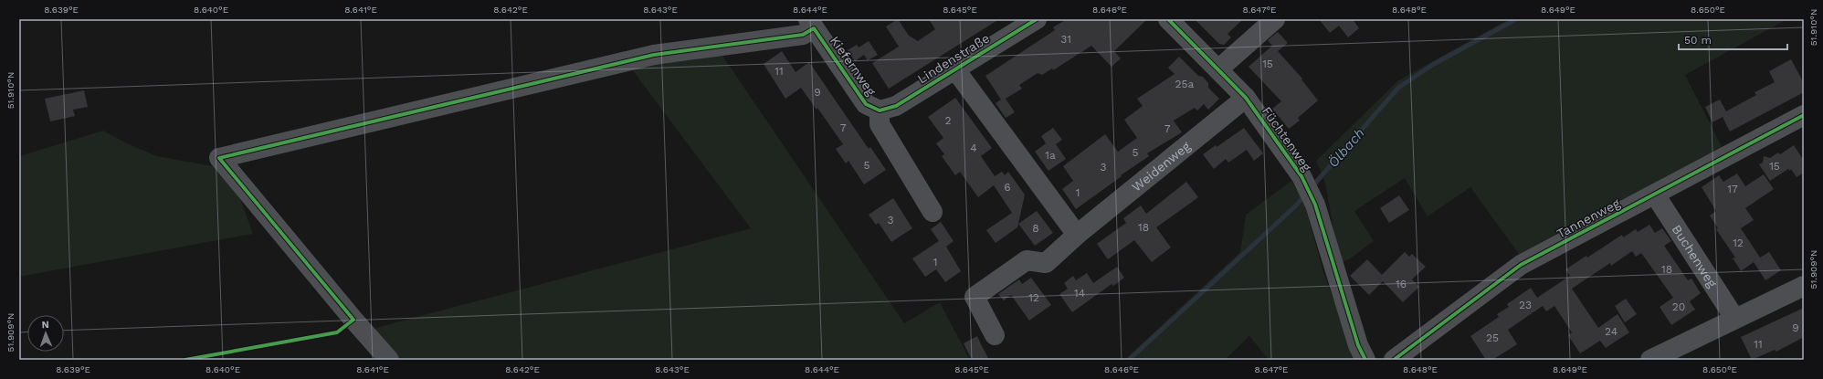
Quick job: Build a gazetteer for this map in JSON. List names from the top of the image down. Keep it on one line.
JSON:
{"streets":{"street":["Lindenstraße","Kiefernweg","Füchtenweg","Weidenweg","Tannenweg","Buchenweg"]},"crossings":[["Lindenstraße","Kiefernweg"],["Füchtenweg","Weidenweg"],["Tannenweg","Buchenweg"]],"water":["Ölbach"],"house_numbers":["31","15","11","25a","9","2","7","7","4","5","1a","5","15","3","6","17","1","3","18","8","12","1","18","16","14","12","23","20","9","24","25","11"],"scale_bar":"50 m","north":"top","coordinates":["8.639°E","8.640°E","8.641°E","8.642°E","8.643°E","8.644°E","8.645°E","8.646°E","8.647°E","8.648°E","8.649°E","8.650°E","51.910°N","51.909°N"]}
